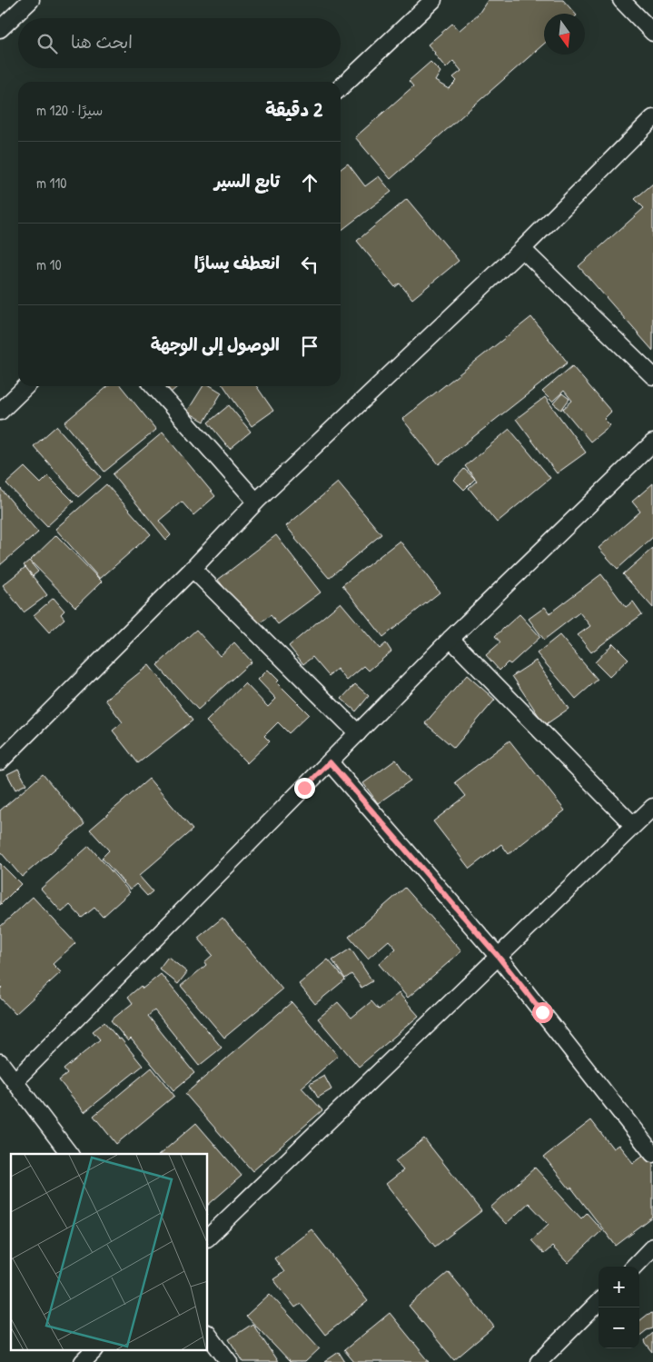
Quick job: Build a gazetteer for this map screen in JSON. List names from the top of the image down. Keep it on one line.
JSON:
{"north":"bottom","page":{"search":"ابحث هنا","heading":["2 دقيقة","سيرًا · 120 m"],"list":[["تابع السير","110 m"],["انعطف يسارًا","10 m"],"الوصول إلى الوجهة"],"map_buttons":["+","−"]}}
